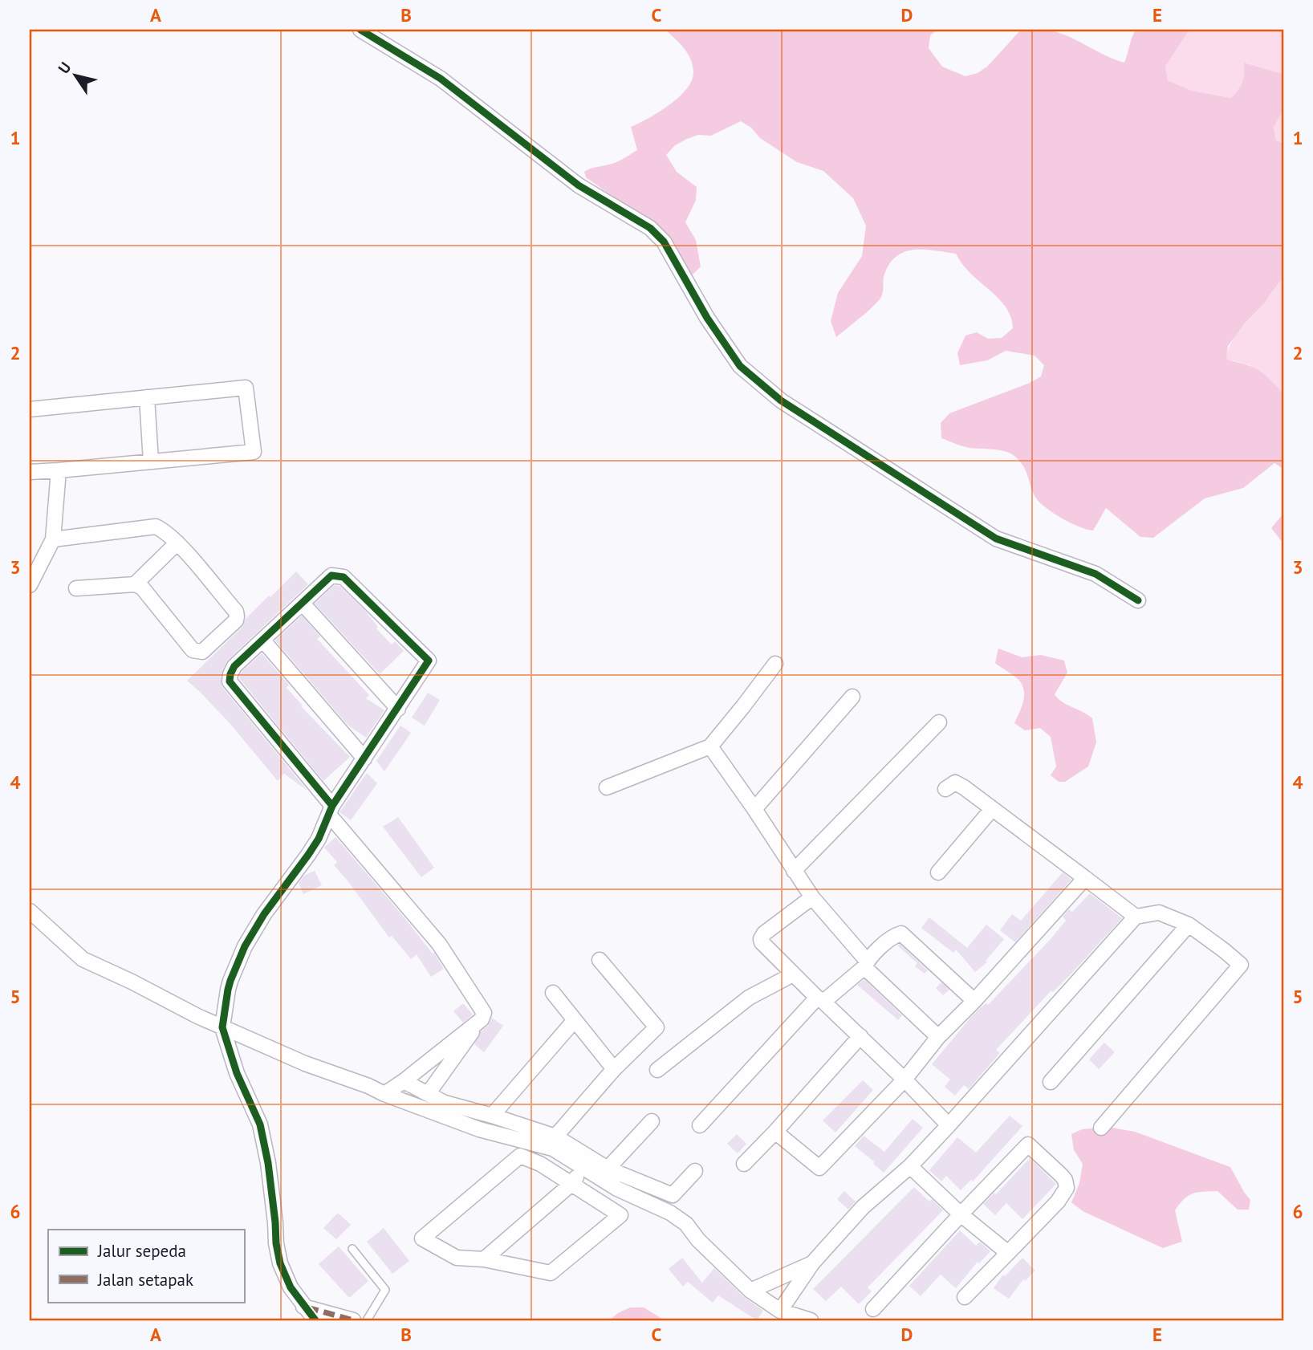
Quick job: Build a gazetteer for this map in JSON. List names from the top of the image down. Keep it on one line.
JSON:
{"legend":["Jalur sepeda","Jalan setapak"],"north":"top left","grid":{"columns":["A","B","C","D","E"],"rows":["1","2","3","4","5","6"]}}
